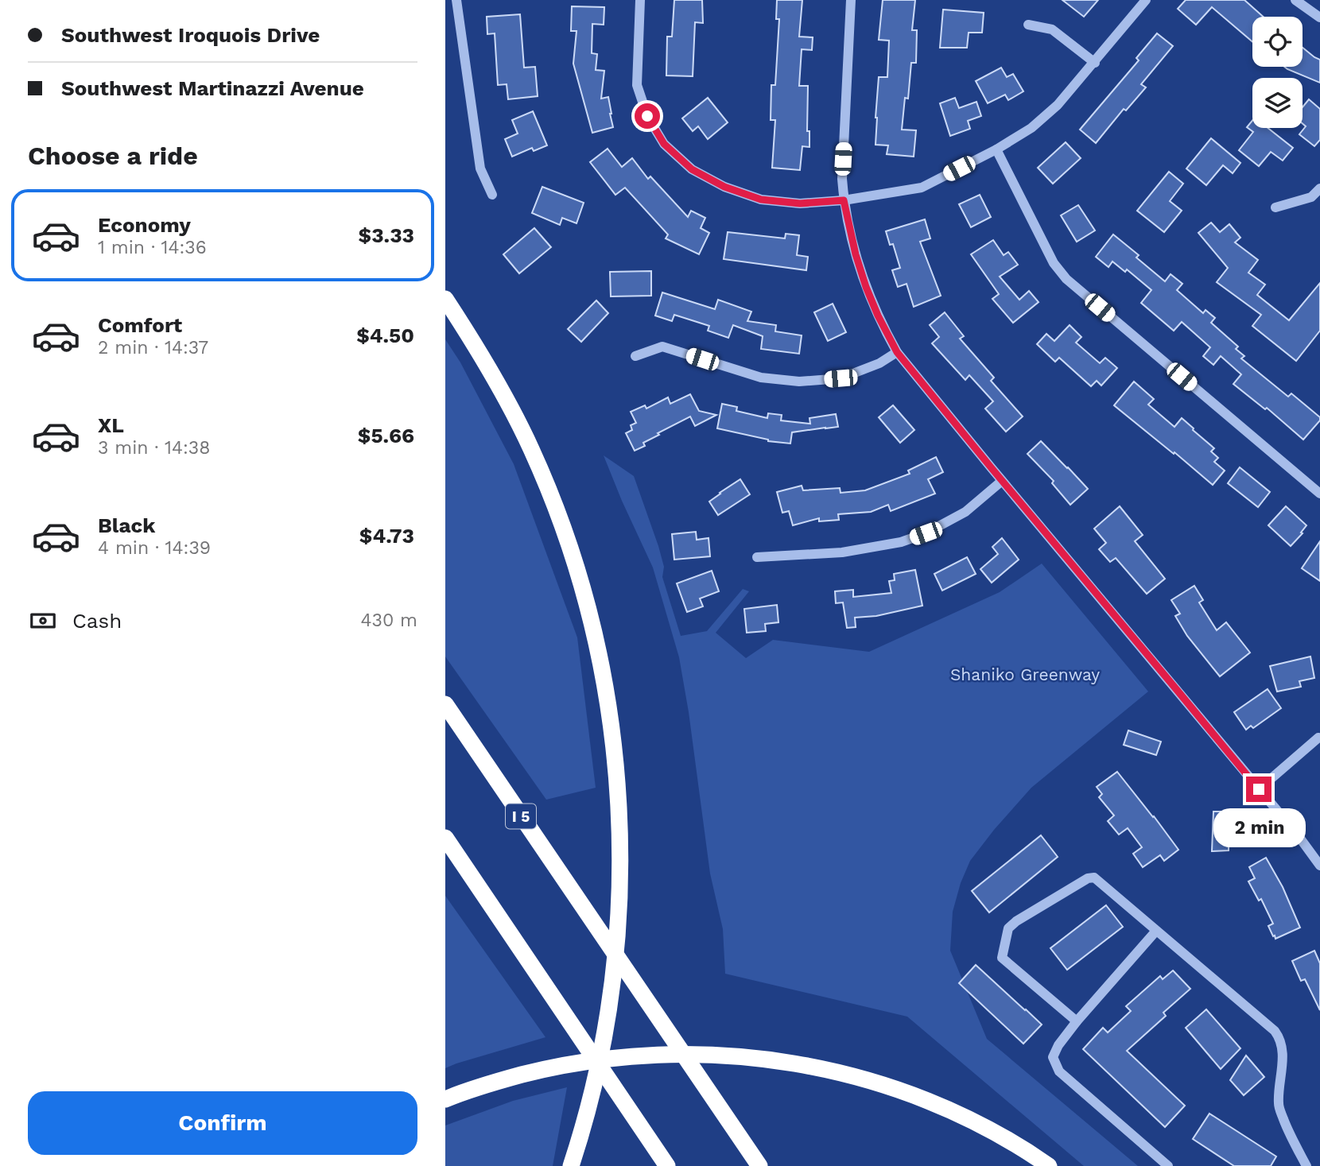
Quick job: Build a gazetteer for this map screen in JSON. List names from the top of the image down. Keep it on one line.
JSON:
{"streets":{"highway":["I 5"]},"parks":["Shaniko Greenway"],"page":{"banner":["Southwest Iroquois Drive","Southwest Martinazzi Avenue"],"heading":"Choose a ride","list":[{"name":"Economy","note":"1 min · 14:36","value":"$3.33"},{"name":"Comfort","note":"2 min · 14:37","value":"$4.50"},{"name":"XL","note":"3 min · 14:38","value":"$5.66"},{"name":"Black","note":"4 min · 14:39","value":"$4.73"}],"pay":["Cash","430 m"],"bubble":"2 min","buttons":"Confirm"}}
